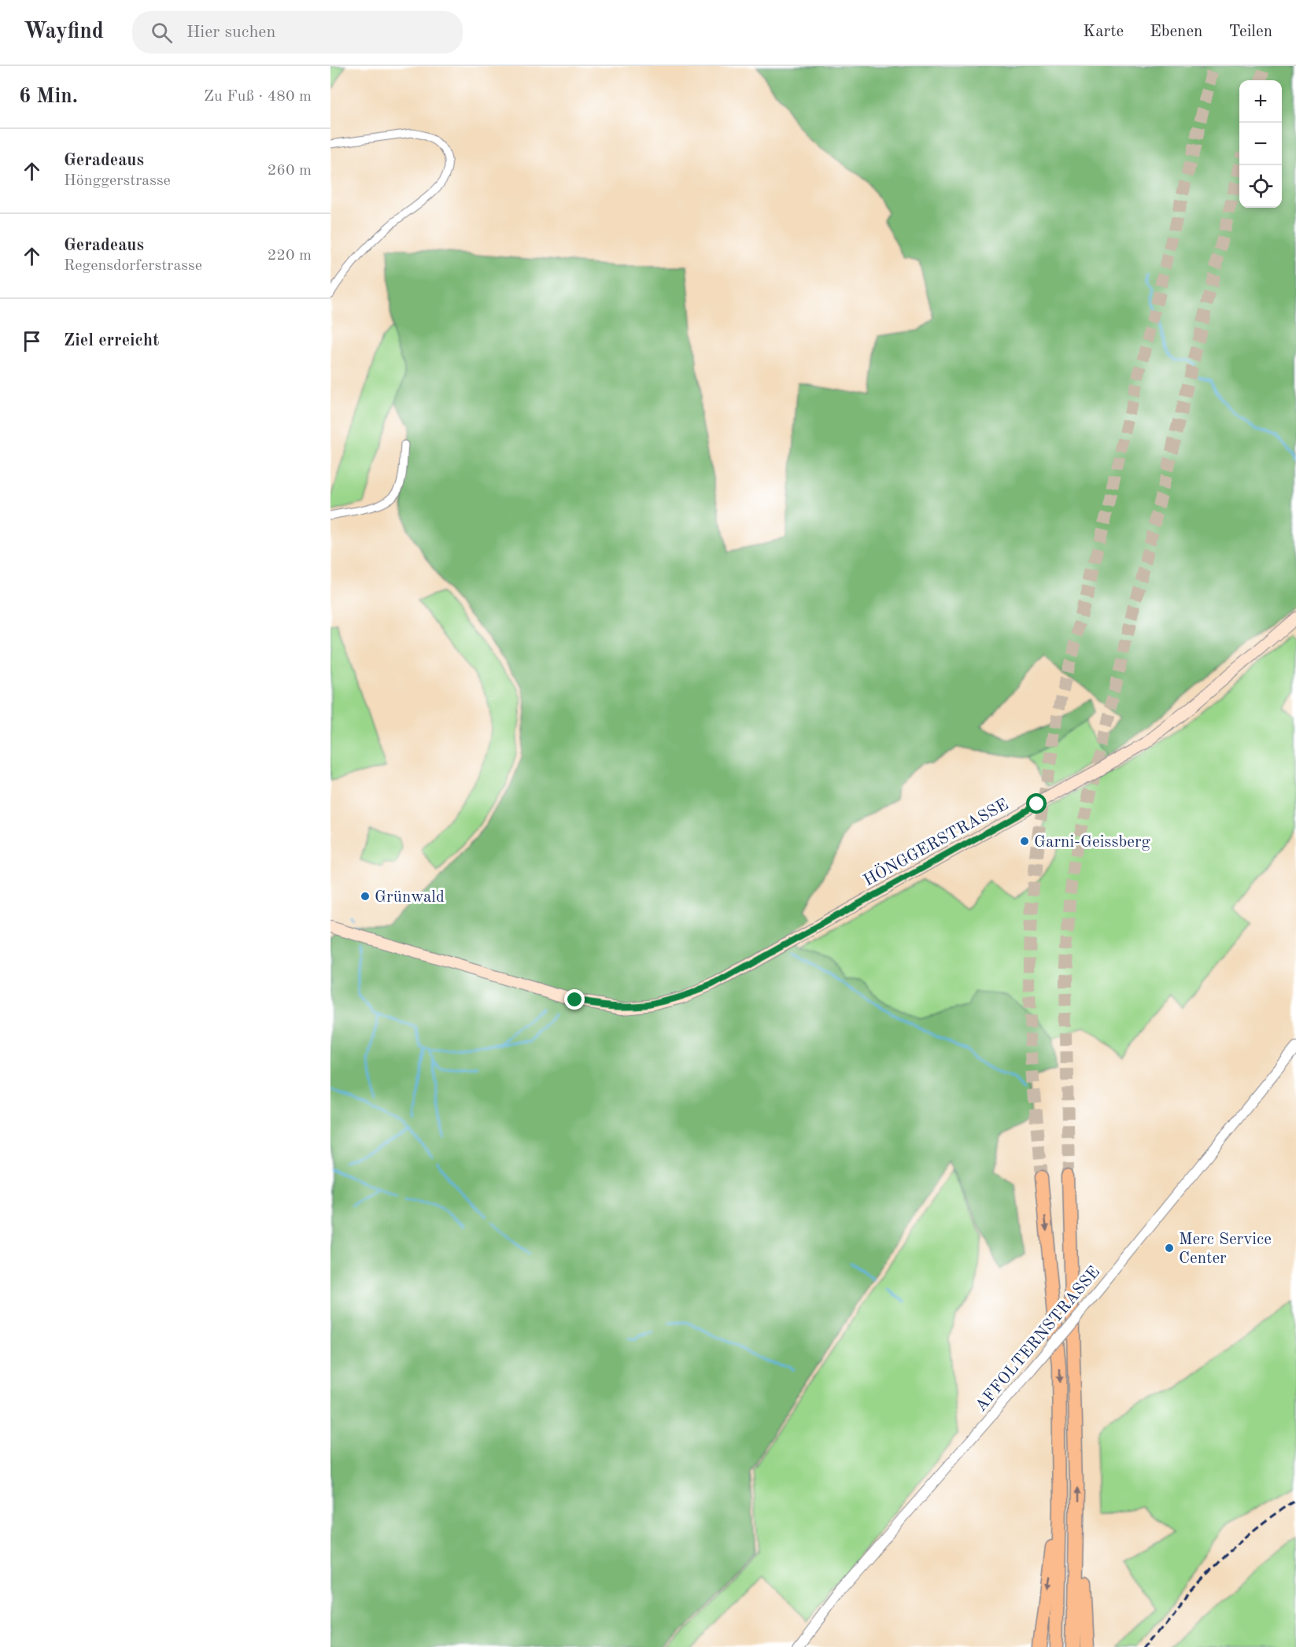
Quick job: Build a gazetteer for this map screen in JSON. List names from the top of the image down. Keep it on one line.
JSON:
{"streets":{"main road":["HÖNGGERSTRASSE"],"street":["AFFOLTERNSTRASSE"]},"places":["Garni-Geissberg","Grünwald","Merc Service Center"],"page":{"header":"Wayfind","search":"Hier suchen","nav":["Karte","Ebenen","Teilen"],"heading":["6 Min.","Zu Fuß · 480 m"],"map_buttons":["+","−"],"list":[["Geradeaus","Hönggerstrasse","260 m"],["Geradeaus","Regensdorferstrasse","220 m"],"Ziel erreicht"]}}
